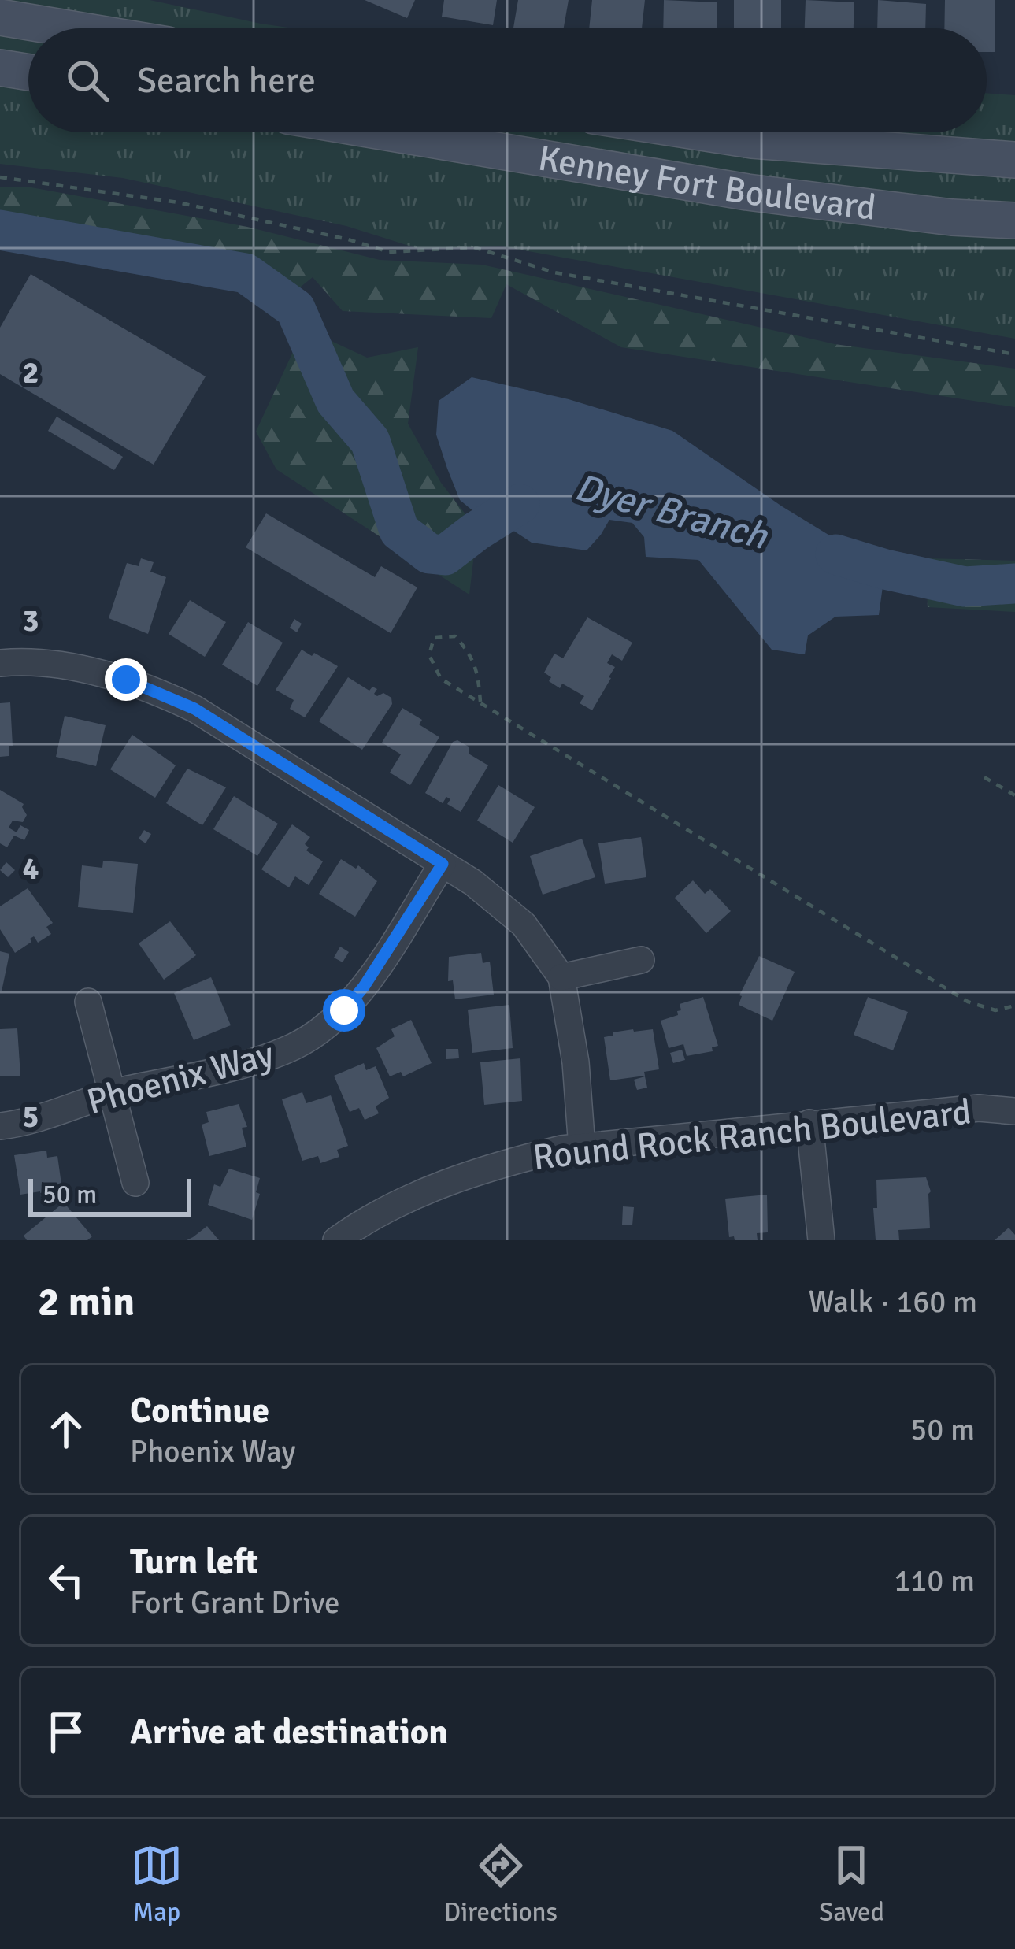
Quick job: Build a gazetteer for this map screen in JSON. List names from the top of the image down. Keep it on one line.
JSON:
{"streets":{"main road":["Kenney Fort Boulevard"],"street":["Phoenix Way","Round Rock Ranch Boulevard"]},"water":["Dyer Branch"],"scale_bar":"50 m","page":{"search":"Search here","scale":"50 m","heading":["2 min","Walk · 160 m"],"list":[["Continue","Phoenix Way","50 m"],["Turn left","Fort Grant Drive","110 m"],"Arrive at destination"],"nav":["Map","Directions","Saved"]},"grid":{"rows":["2","3","4","5"]}}
